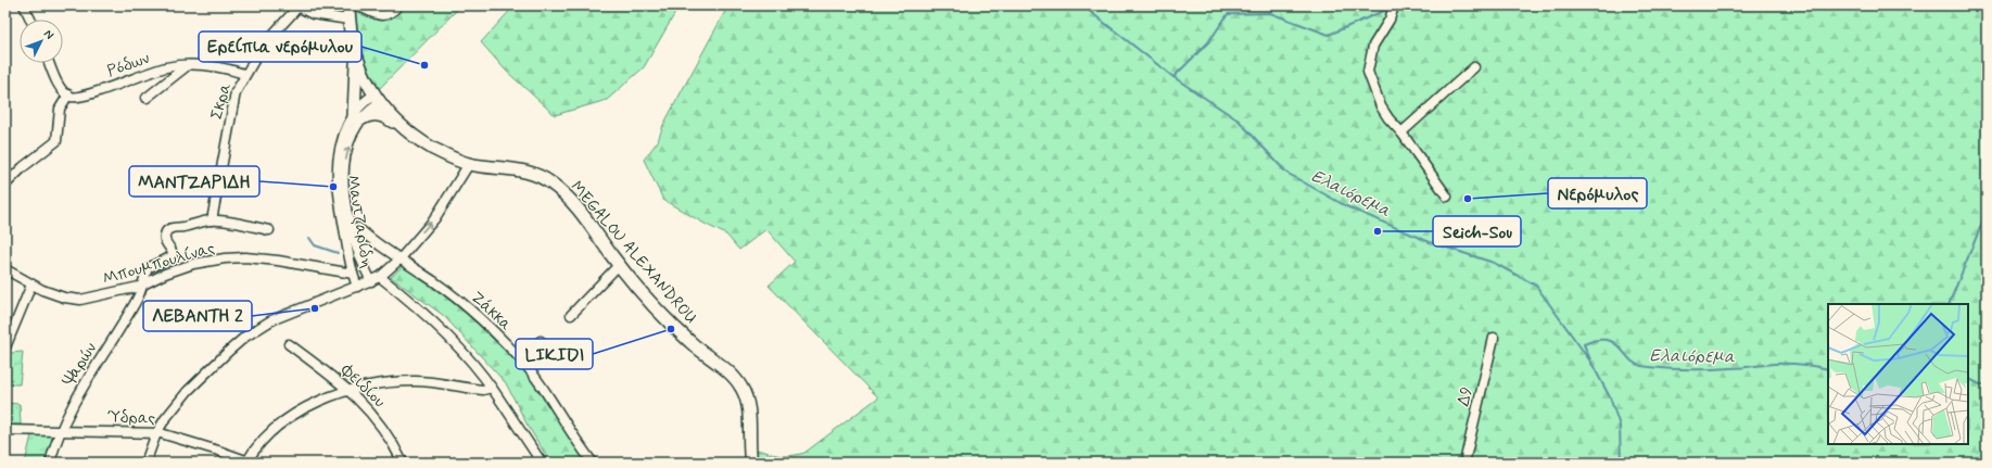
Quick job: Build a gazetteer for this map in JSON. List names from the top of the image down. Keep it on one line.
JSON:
{"streets":{"main road":["MEGALOU ALEXANDROU"],"street":["Ρόδων","Σκρα","Μαντζαρίδη","Μπουμπουλίνας","Ζάκκα","Ψαρών","Φειδίου","Δ9","Ύδρας"]},"crossings":[["Ρόδων","Σκρα"],["Μαντζαρίδη","MEGALOU ALEXANDROU"],["Μαντζαρίδη","Μπουμπουλίνας"],["Μπουμπουλίνας","Ψαρών"],["Ψαρών","Ύδρας"]],"water":["Ελαιόρεμα"],"places":["Ερείπια νερόμυλου","ΜΑΝΤΖΑΡΙΔΗ","Νερόμυλος","Seich-Sou","ΛΕΒΑΝΤΗ 2","LIKIDI"],"north":"top right"}
